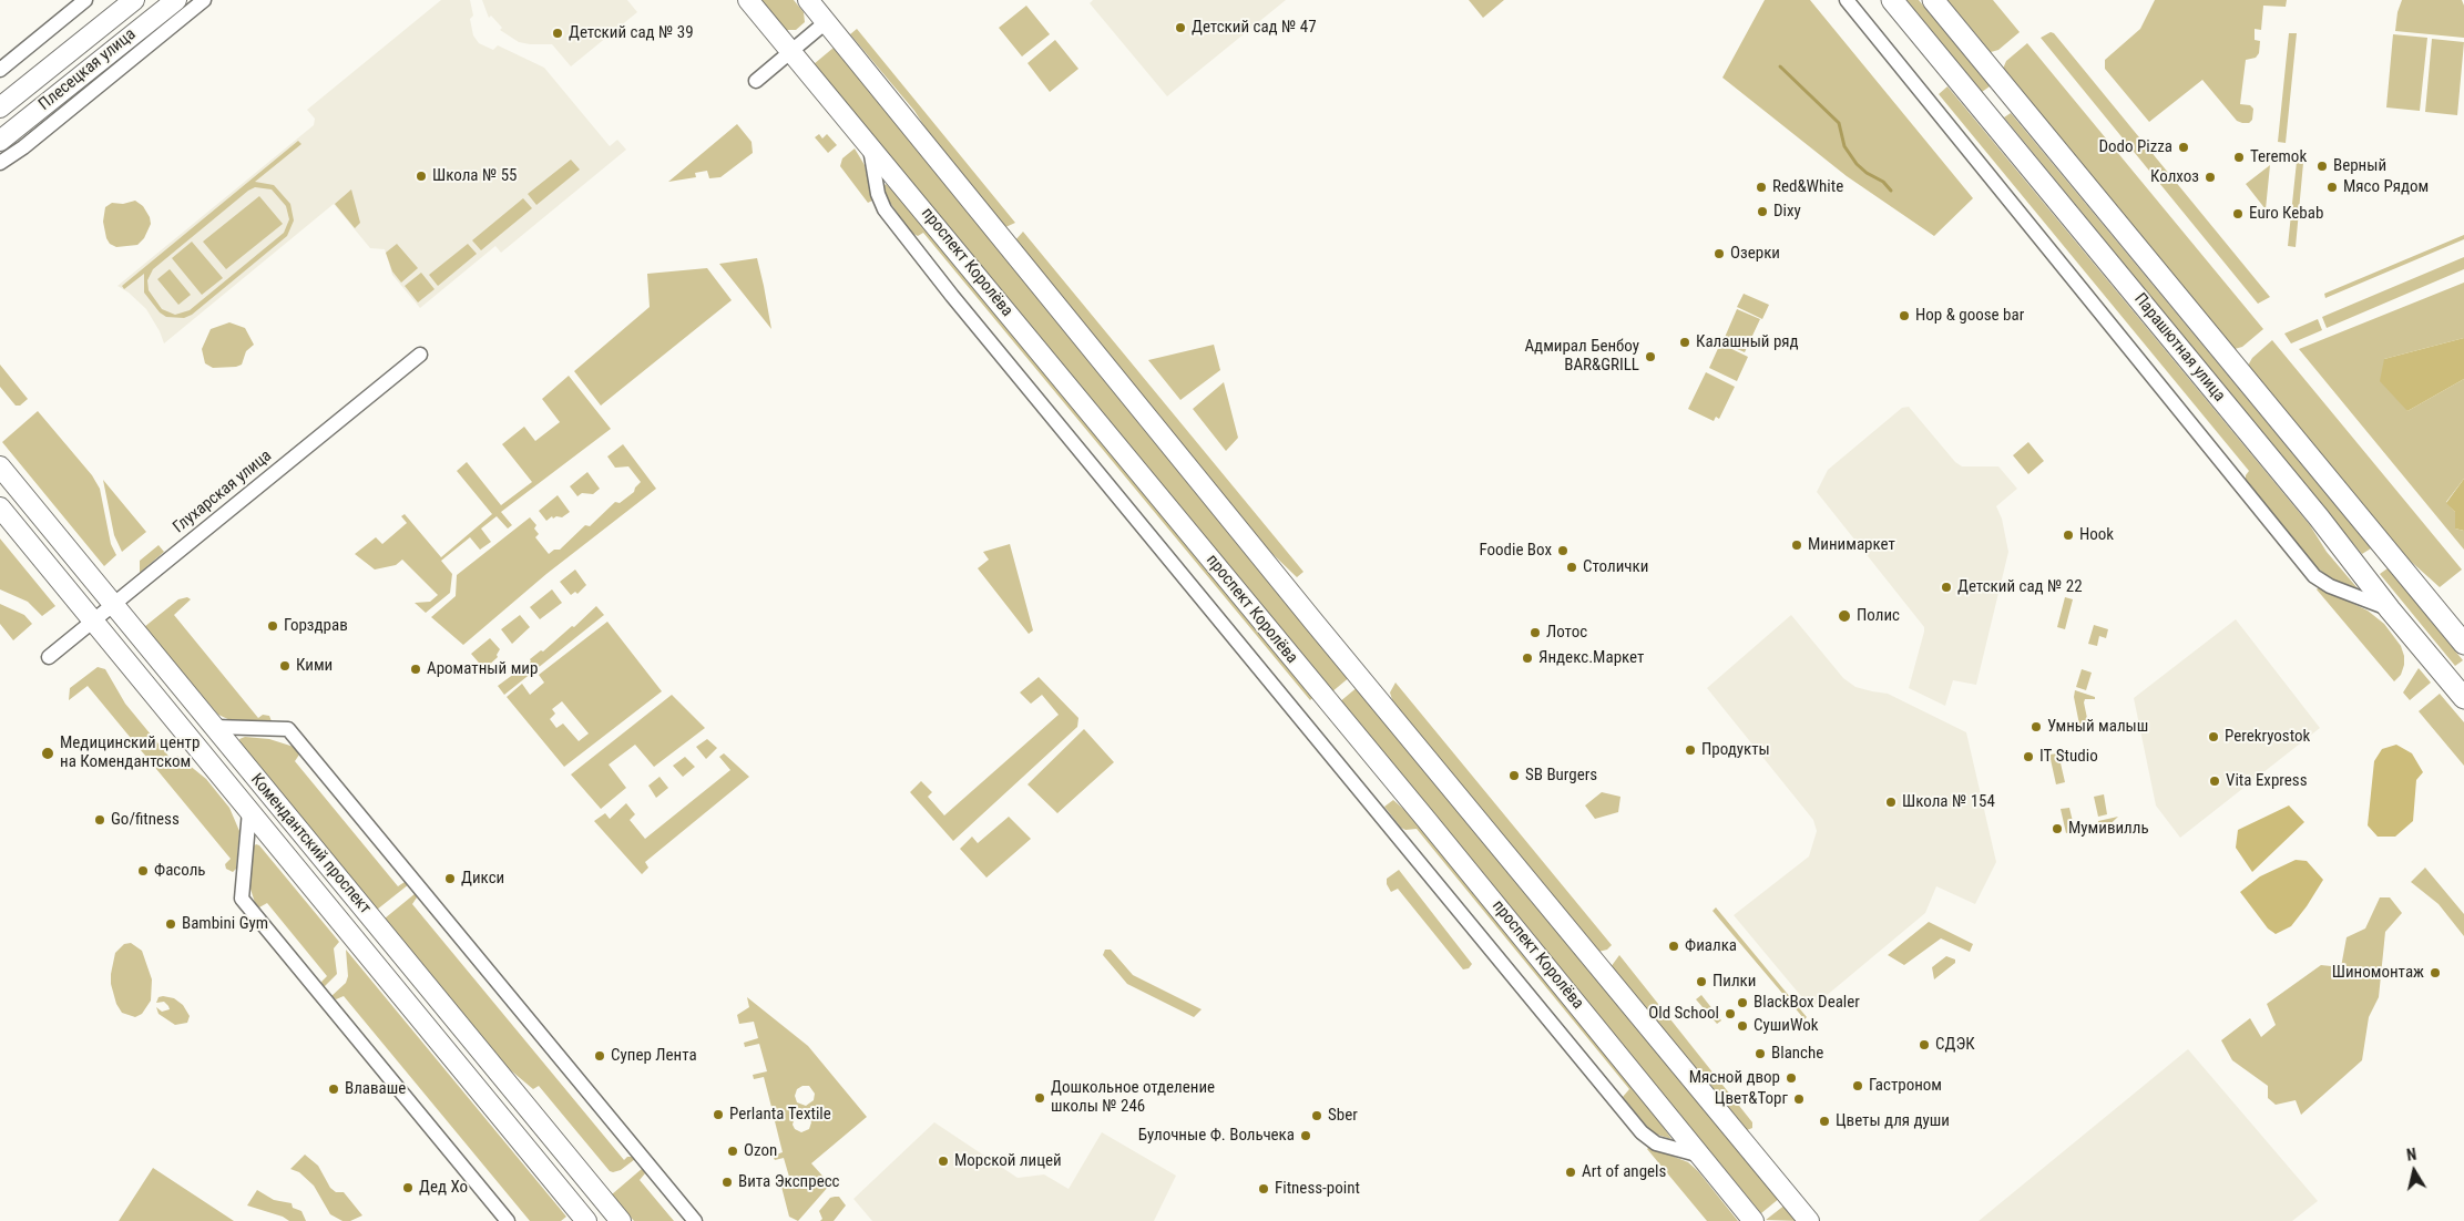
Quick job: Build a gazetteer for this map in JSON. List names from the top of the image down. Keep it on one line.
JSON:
{"streets":{"main road":["Парашютная улица"],"street":["Плесецкая улица","проспект Королёва","Глухарская улица","Комендантский проспект"]},"crossings":[["Глухарская улица","Комендантский проспект"]],"places":["Детский сад № 47","Детский сад № 39","Dodo Pizza","Teremok","Верный","Школа № 55","Колхоз","Red&White","Мясо Рядом","Dixy","Еuro Кеbаb","Озерки","Hop & goose bar","Калашный ряд","Адмирал Бенбоу BAR&GRILL","Hook","Минимаркет","Foodie Box","Столички","Детский сад № 22","Полис","Горздрав","Лотос","Яндекс.Маркет","Кими","Ароматный мир","Умный малыш","Perekryostok","Продукты","Медицинский центр на Комендантском","IT Studio","SB Burgers","Vita Express","Школа № 154","Go/fitness","Мумивилль","Фасоль","Дикси","Bambini Gym","Фиалка","Шиномонтаж","Пилки","BlackBox Dealer","Old School","СушиWok","СДЭК","Blanche","Супер Лента","Мясной двор","Гастроном","Влаваше","Дошкольное отделение школы № 246","Цвет&Торг","Perlanta Textile","Sber","Цветы для души","Булочные Ф. Вольчека","Ozon","Морской лицей","Art of angels","Вита Экспресс","Дед Хо","Fitness-point"],"north":"top"}
